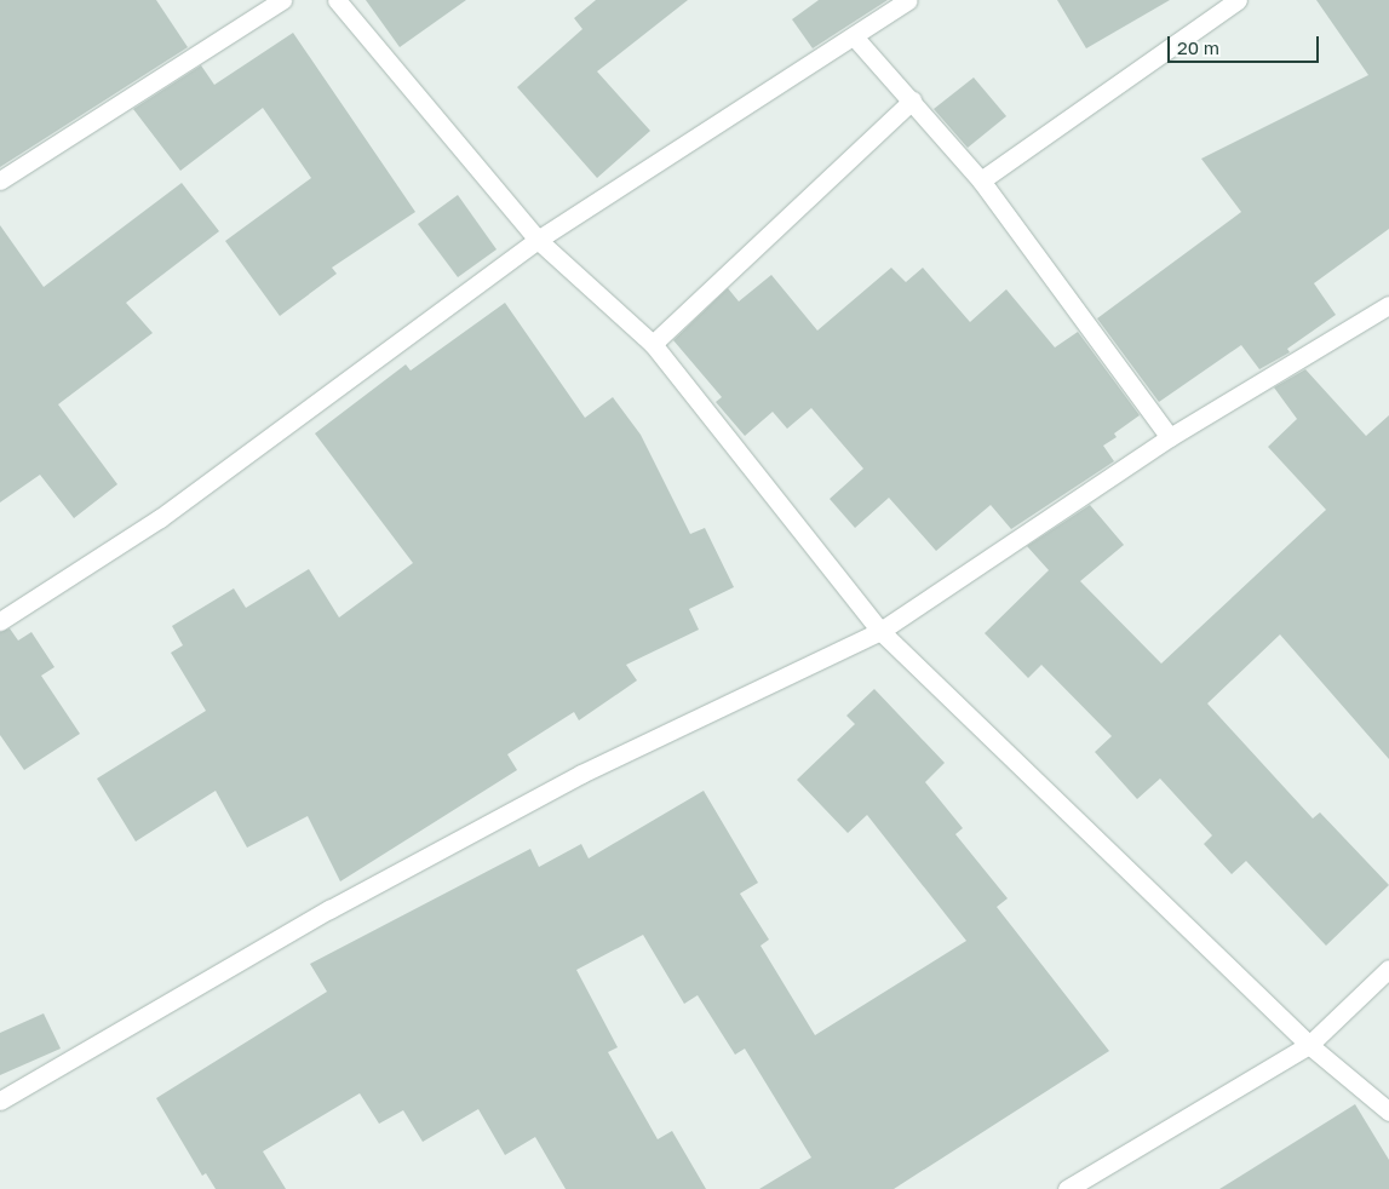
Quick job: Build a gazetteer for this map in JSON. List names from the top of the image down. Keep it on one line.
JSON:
{"scale_bar":"20 m"}
